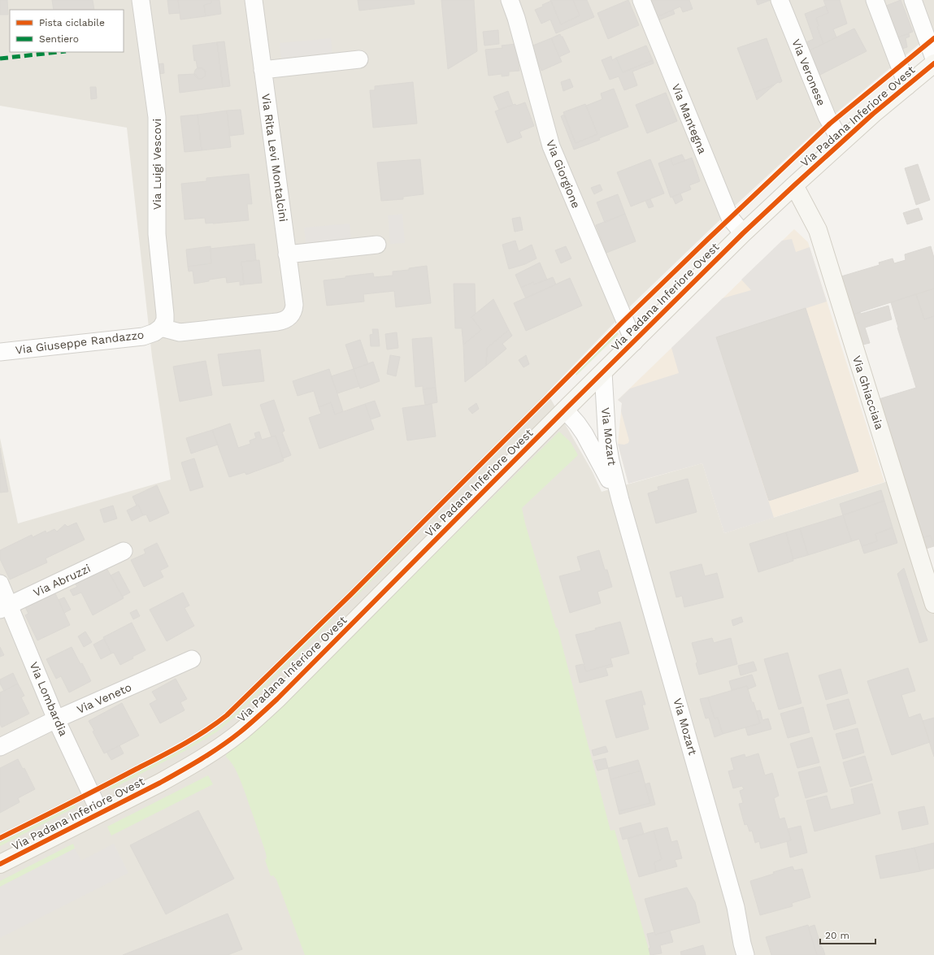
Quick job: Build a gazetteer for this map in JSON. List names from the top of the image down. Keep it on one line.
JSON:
{"streets":{"street":["Via Veronese","Via Padana Inferiore Ovest","Via Mantegna","Via Rita Levi Montalcini","Via Luigi Vescovi","Via Giorgione","Via Giuseppe Randazzo","Via Ghiacciaia","Via Mozart","Via Abruzzi","Via Veneto","Via Lombardia"]},"crossings":[["Via Veronese","Via Padana Inferiore Ovest"],["Via Padana Inferiore Ovest","Via Mantegna"],["Via Padana Inferiore Ovest","Via Giorgione"],["Via Padana Inferiore Ovest","Via Ghiacciaia"],["Via Padana Inferiore Ovest","Via Mozart"],["Via Padana Inferiore Ovest","Via Lombardia"],["Via Rita Levi Montalcini","Via Luigi Vescovi"],["Via Rita Levi Montalcini","Via Giuseppe Randazzo"],["Via Luigi Vescovi","Via Giuseppe Randazzo"],["Via Abruzzi","Via Lombardia"],["Via Veneto","Via Lombardia"]],"legend":["Pista ciclabile","Sentiero"],"scale_bar":"20 m"}
